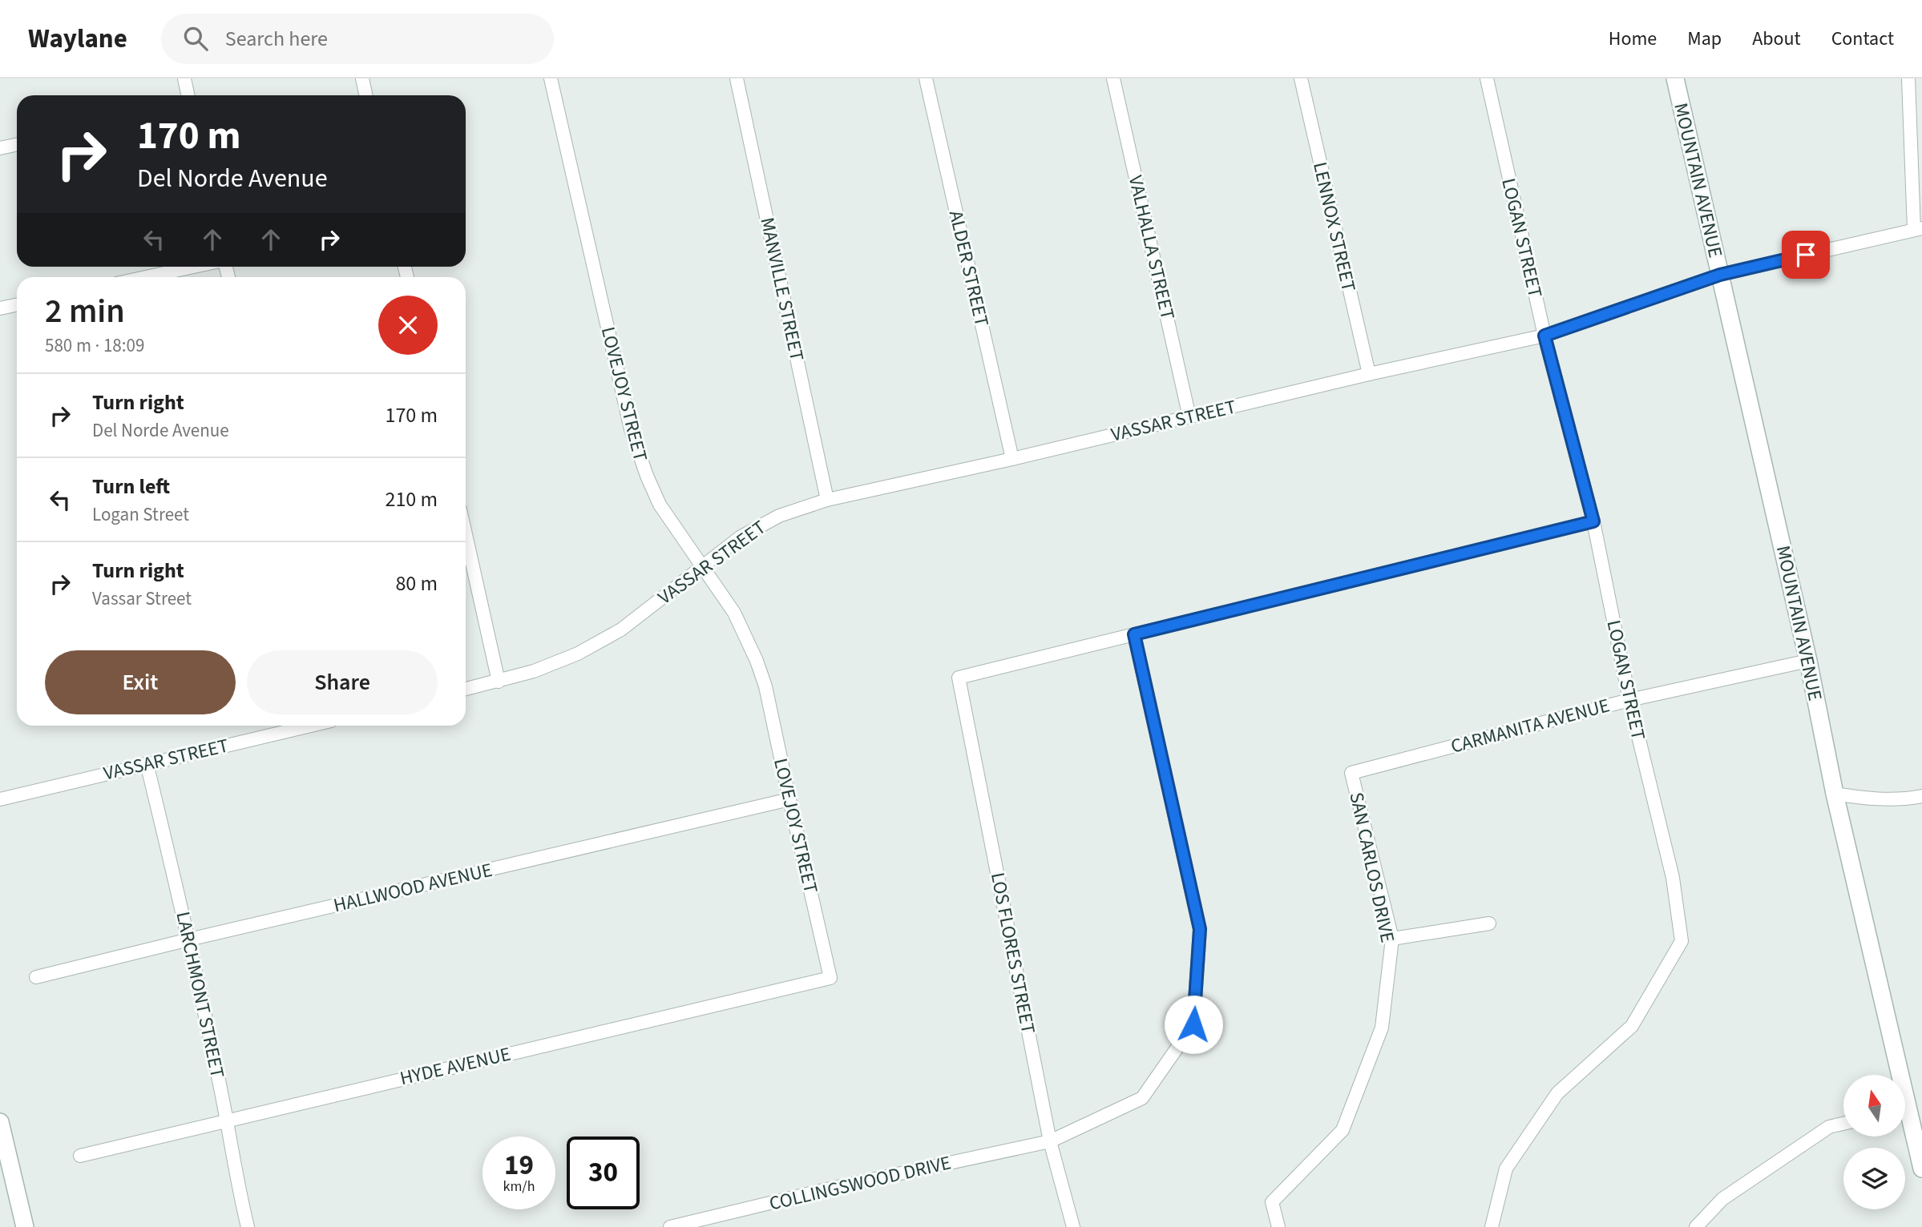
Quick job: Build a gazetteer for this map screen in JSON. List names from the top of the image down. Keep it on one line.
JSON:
{"streets":{"street":["MOUNTAIN AVENUE","LENNOX STREET","LOGAN STREET","VALHALLA STREET","ALDER STREET","MANVILLE STREET","LOVEJOY STREET","VASSAR STREET","CARMANITA AVENUE","SAN CARLOS DRIVE","HALLWOOD AVENUE","LOS FLORES STREET","LARCHMONT STREET","HYDE AVENUE","COLLINGSWOOD DRIVE"]},"crossings":[["MOUNTAIN AVENUE","VASSAR STREET"],["MOUNTAIN AVENUE","CARMANITA AVENUE"],["LENNOX STREET","VASSAR STREET"],["LOGAN STREET","VASSAR STREET"],["LOGAN STREET","CARMANITA AVENUE"],["VALHALLA STREET","VASSAR STREET"],["ALDER STREET","VASSAR STREET"],["MANVILLE STREET","VASSAR STREET"],["LOVEJOY STREET","VASSAR STREET"],["LOVEJOY STREET","HALLWOOD AVENUE"],["LOVEJOY STREET","HYDE AVENUE"],["VASSAR STREET","LARCHMONT STREET"],["CARMANITA AVENUE","SAN CARLOS DRIVE"],["HALLWOOD AVENUE","LARCHMONT STREET"],["LOS FLORES STREET","COLLINGSWOOD DRIVE"],["LARCHMONT STREET","HYDE AVENUE"]],"north":"top","page":{"header":"Waylane","search":"Search here","nav":["Home","Map","About","Contact"],"turn":["170 m","Del Norde Avenue"],"heading":["2 min","580 m · 18:09"],"list":[{"name":"Turn right","note":"Del Norde Avenue","value":"170 m"},{"name":"Turn left","note":"Logan Street","value":"210 m"},{"name":"Turn right","note":"Vassar Street","value":"80 m"}],"buttons":["Exit","Share"],"speed":"19 km/h","limit":"30"}}
